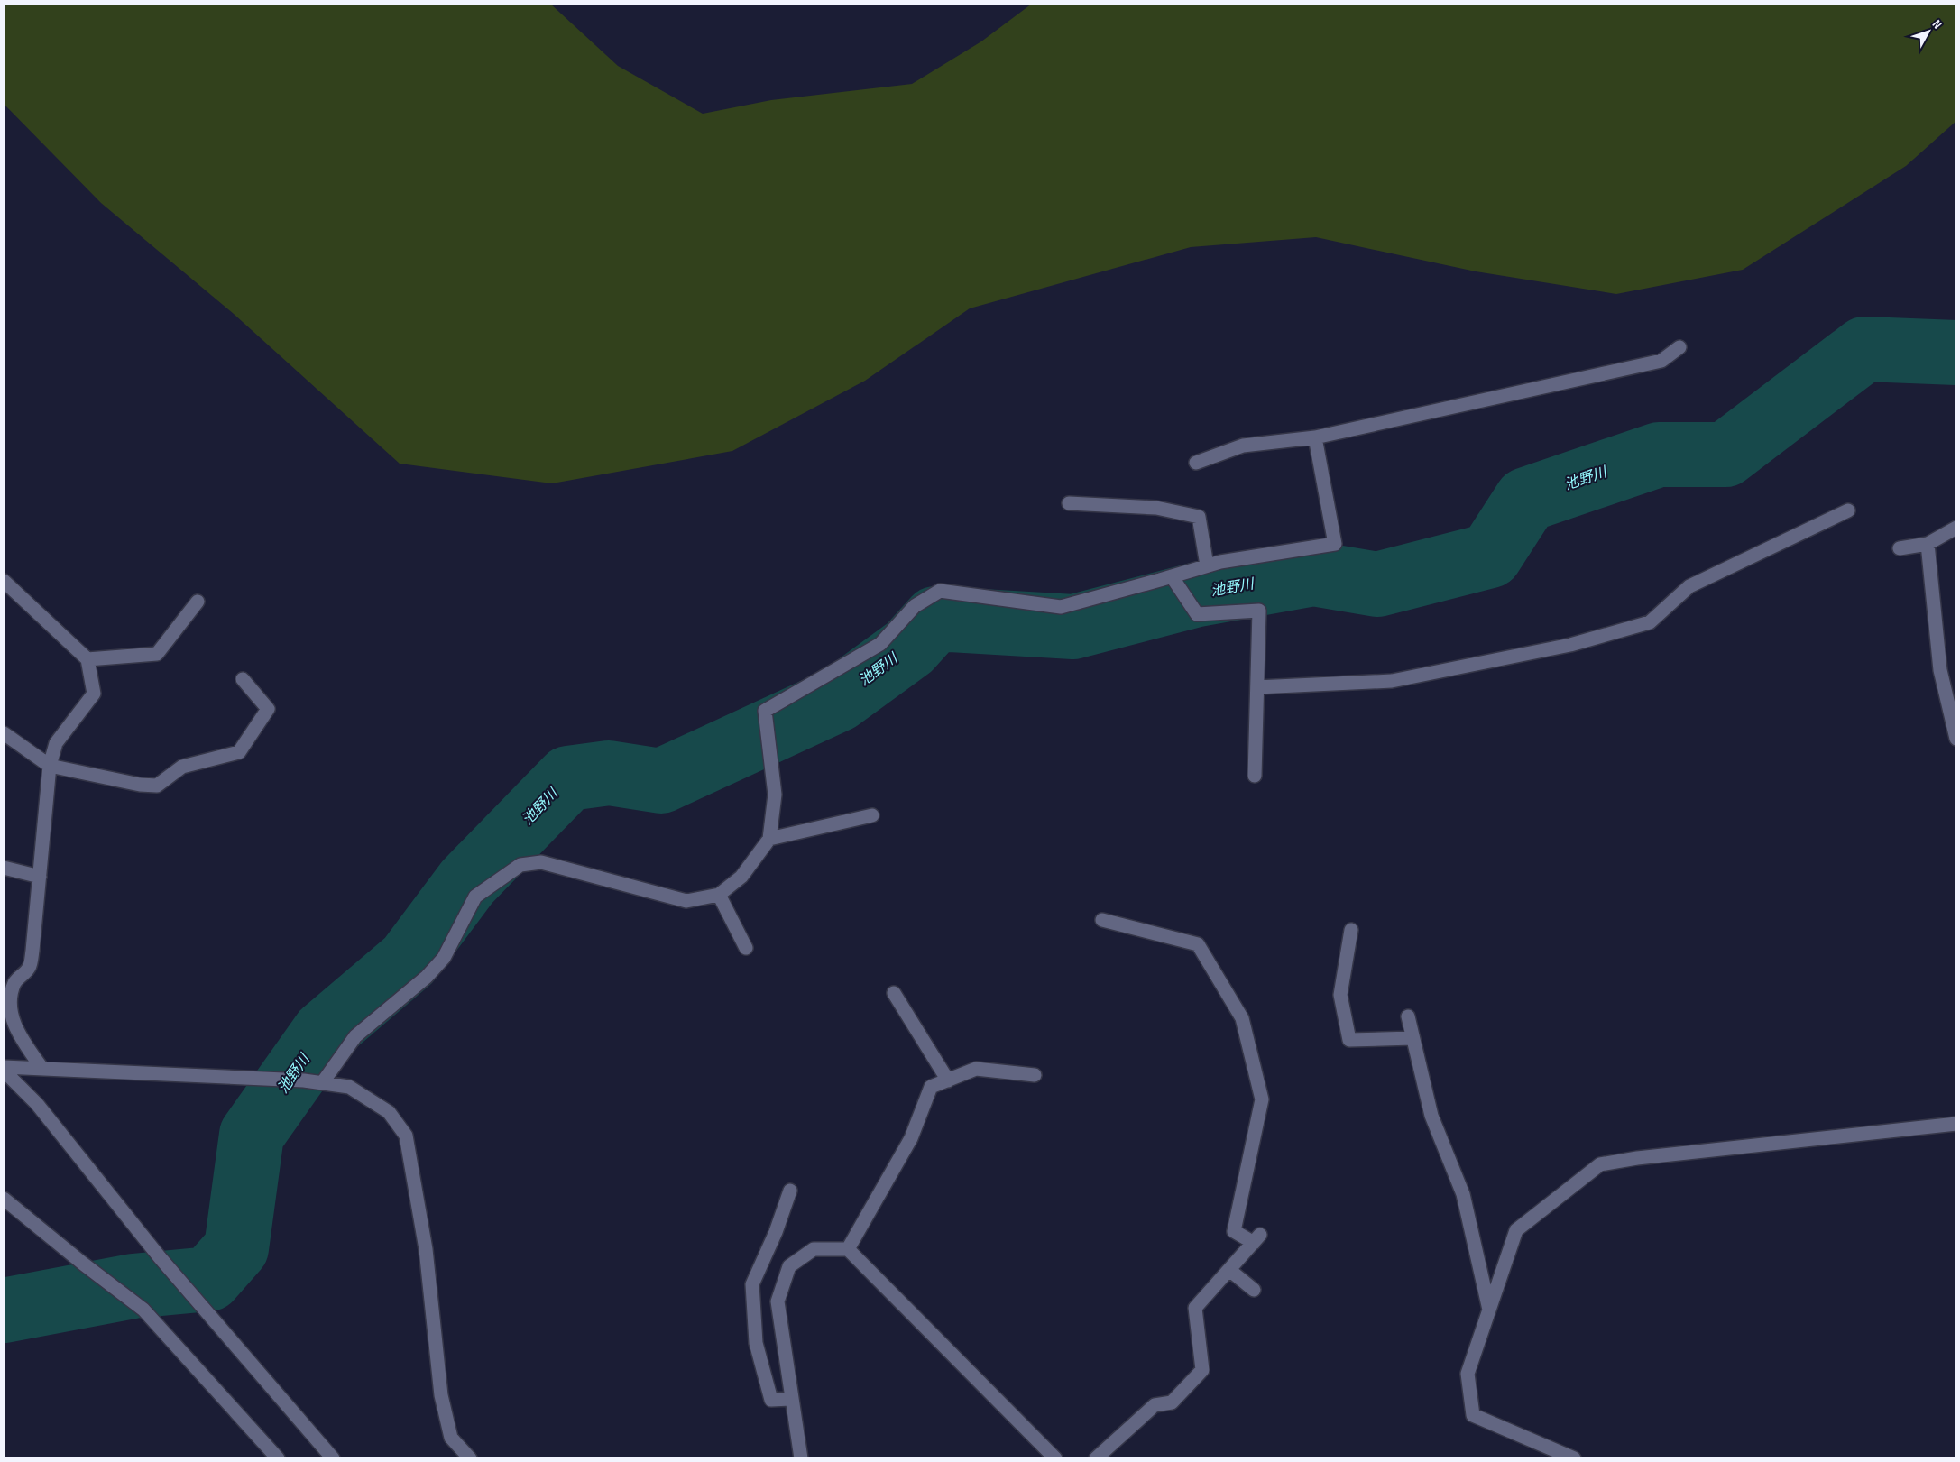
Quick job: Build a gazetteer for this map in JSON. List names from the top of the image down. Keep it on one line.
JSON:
{"water":["池野川"],"north":"top right"}
